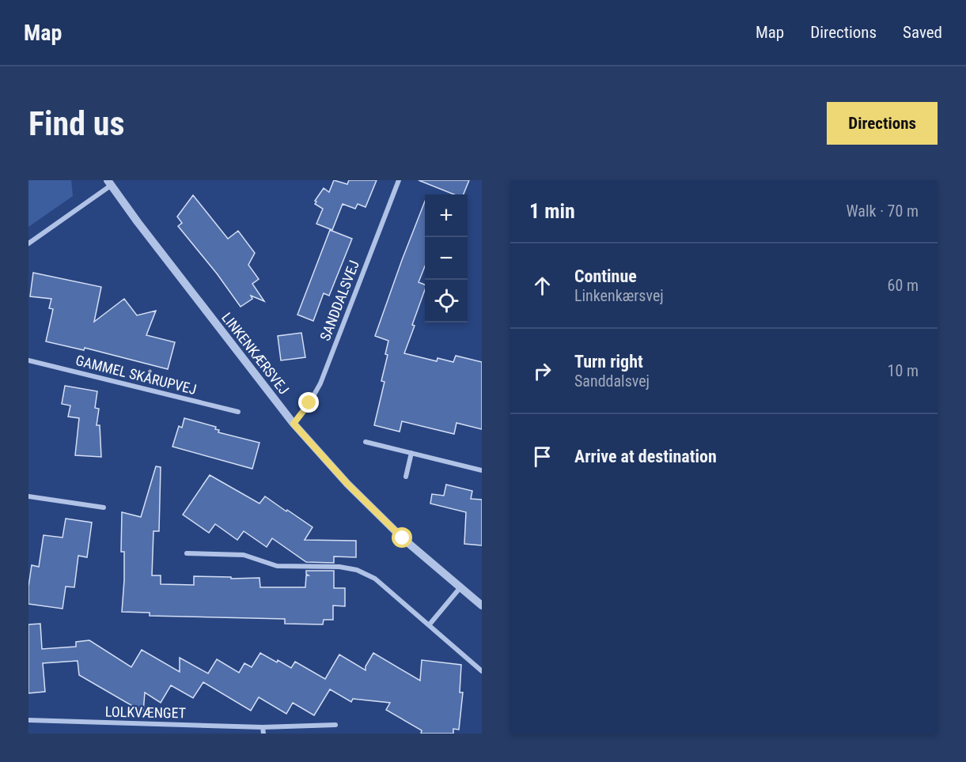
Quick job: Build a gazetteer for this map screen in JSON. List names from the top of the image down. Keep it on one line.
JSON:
{"streets":{"street":["SANDDALSVEJ","LINKENKÆRSVEJ","GAMMEL SKÅRUPVEJ","LOLKVÆNGET"]},"crossings":[["SANDDALSVEJ","LINKENKÆRSVEJ"]],"page":{"header":"Map","nav":["Map","Directions","Saved"],"buttons":"Directions","title":"Find us","heading":["1 min","Walk · 70 m"],"map_buttons":["+","−"],"list":[["Continue","Linkenkærsvej","60 m"],["Turn right","Sanddalsvej","10 m"],"Arrive at destination"]}}
